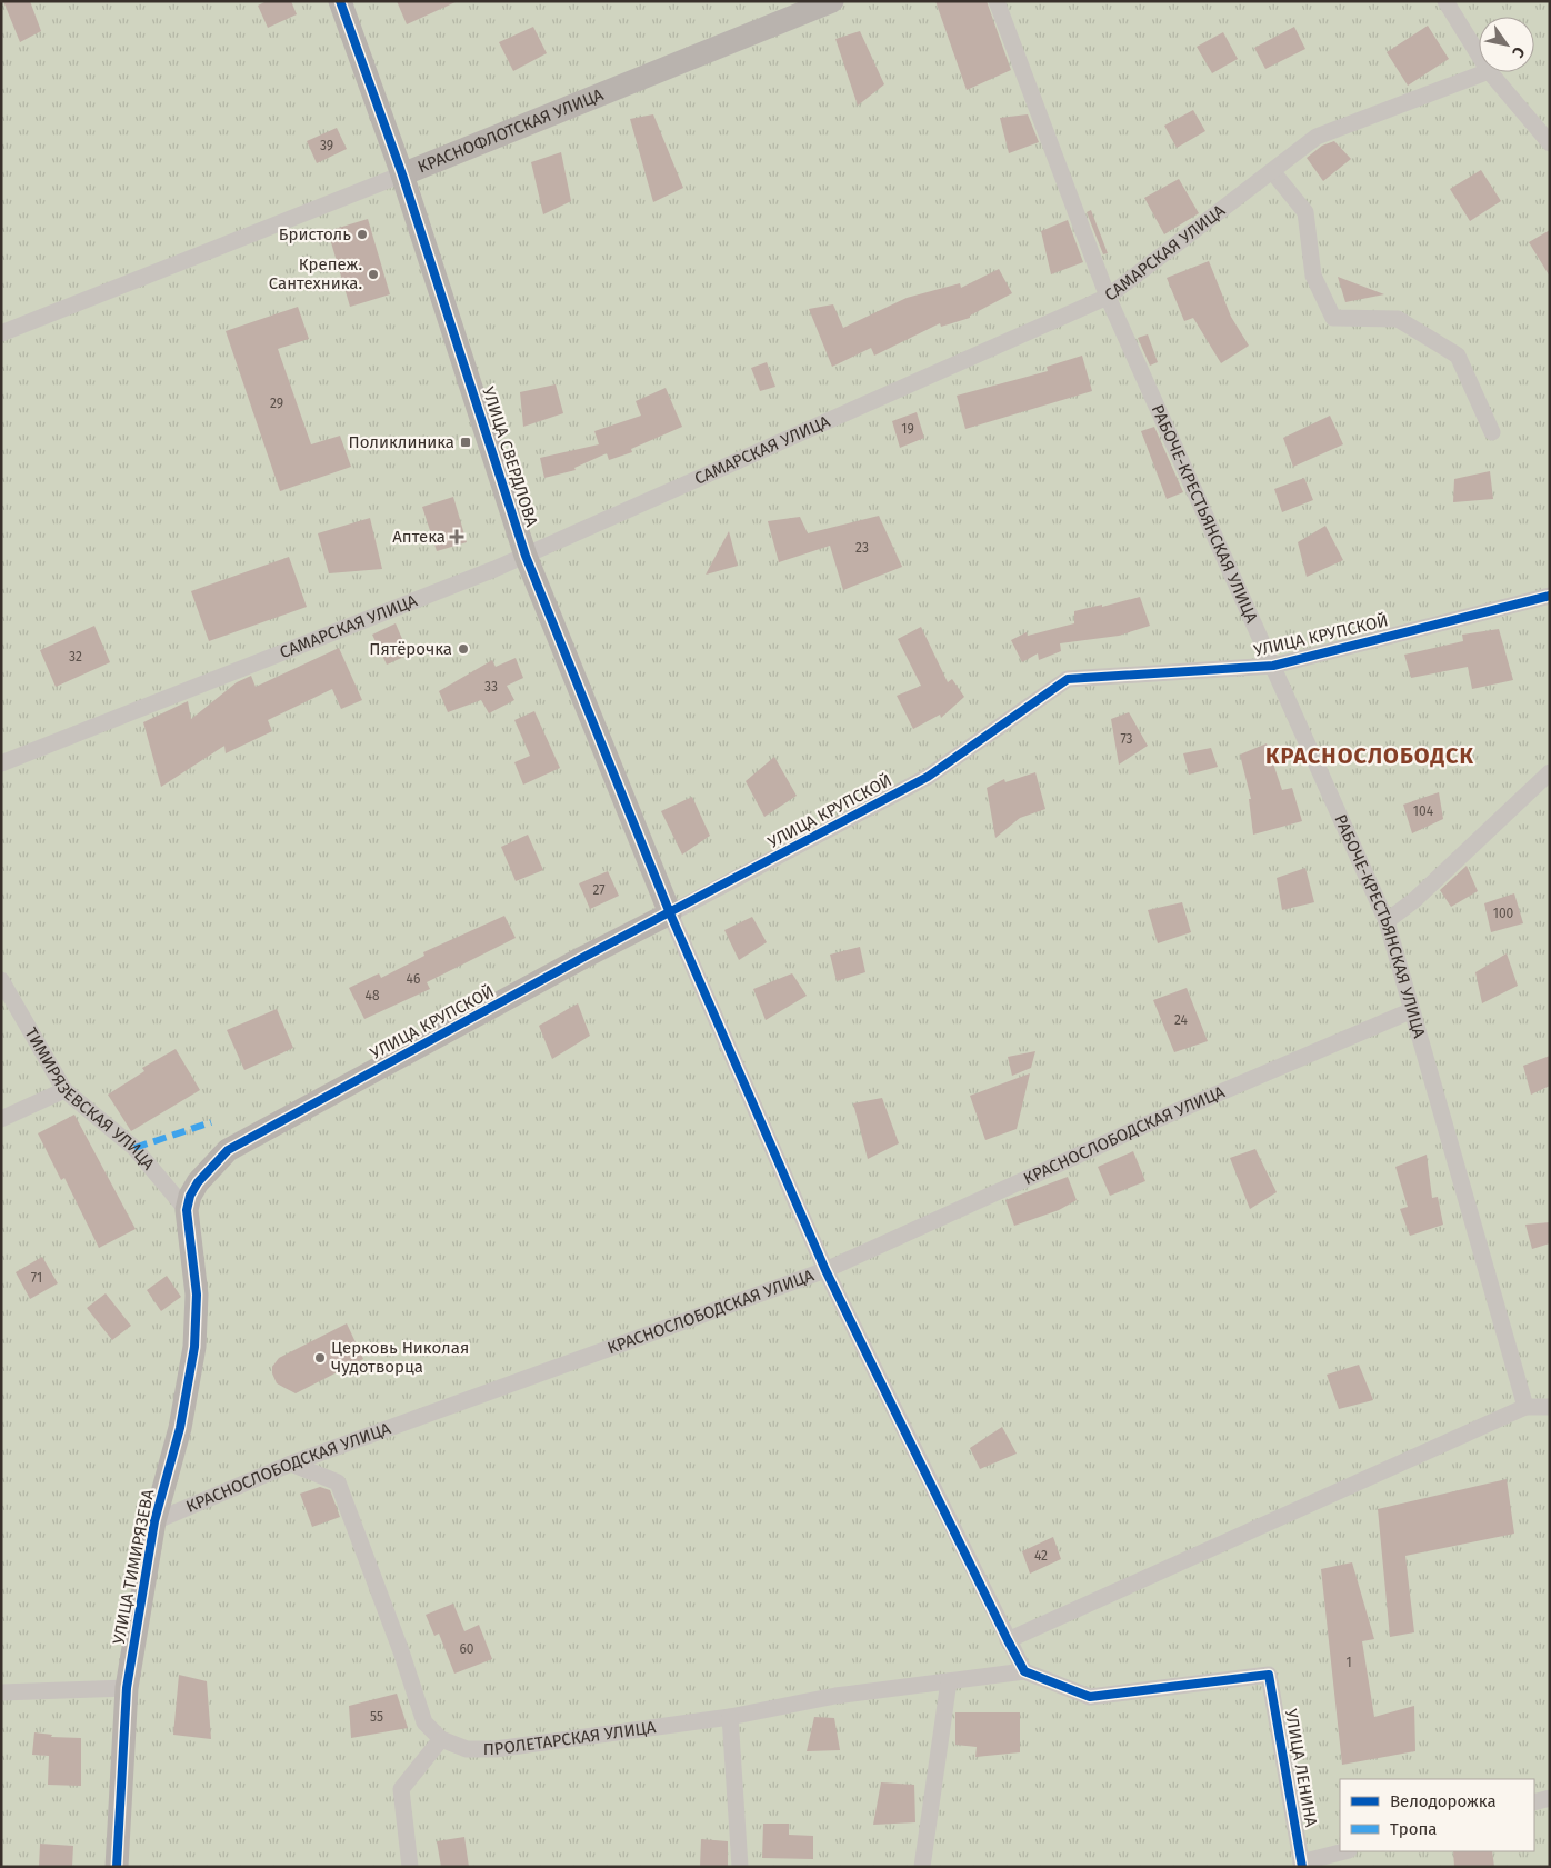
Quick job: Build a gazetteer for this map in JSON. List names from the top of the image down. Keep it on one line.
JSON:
{"streets":{"street":["КРАСНОФЛОТСКАЯ УЛИЦА","САМАРСКАЯ УЛИЦА","УЛИЦА СВЕРДЛОВА","РАБОЧЕ-КРЕСТЬЯНСКАЯ УЛИЦА","УЛИЦА КРУПСКОЙ","ТИМИРЯЗЕВСКАЯ УЛИЦА","КРАСНОСЛОБОДСКАЯ УЛИЦА","УЛИЦА ТИМИРЯЗЕВА","ПРОЛЕТАРСКАЯ УЛИЦА","УЛИЦА ЛЕНИНА"]},"crossings":[["КРАСНОФЛОТСКАЯ УЛИЦА","УЛИЦА СВЕРДЛОВА"],["САМАРСКАЯ УЛИЦА","УЛИЦА СВЕРДЛОВА"],["САМАРСКАЯ УЛИЦА","РАБОЧЕ-КРЕСТЬЯНСКАЯ УЛИЦА"],["УЛИЦА СВЕРДЛОВА","УЛИЦА КРУПСКОЙ"],["РАБОЧЕ-КРЕСТЬЯНСКАЯ УЛИЦА","УЛИЦА КРУПСКОЙ"],["РАБОЧЕ-КРЕСТЬЯНСКАЯ УЛИЦА","КРАСНОСЛОБОДСКАЯ УЛИЦА"],["УЛИЦА КРУПСКОЙ","ТИМИРЯЗЕВСКАЯ УЛИЦА"],["УЛИЦА КРУПСКОЙ","УЛИЦА ТИМИРЯЗЕВА"],["ТИМИРЯЗЕВСКАЯ УЛИЦА","УЛИЦА ТИМИРЯЗЕВА"],["КРАСНОСЛОБОДСКАЯ УЛИЦА","УЛИЦА ТИМИРЯЗЕВА"],["КРАСНОСЛОБОДСКАЯ УЛИЦА","ПРОЛЕТАРСКАЯ УЛИЦА"],["ПРОЛЕТАРСКАЯ УЛИЦА","УЛИЦА ЛЕНИНА"]],"districts":["КРАСНОСЛОБОДСК"],"places":{"other":["Бристоль","Крепеж. Сантехника.","Пятёрочка","Церковь Николая Чудотворца"],"transit":["Поликлиника"],"health":["Аптека"]},"house_numbers":["39","29","19","23","32","33","73","104","27","100","46","48","24","71","42","60","1","55"],"legend":["Велодорожка","Тропа"],"north":"bottom right"}
